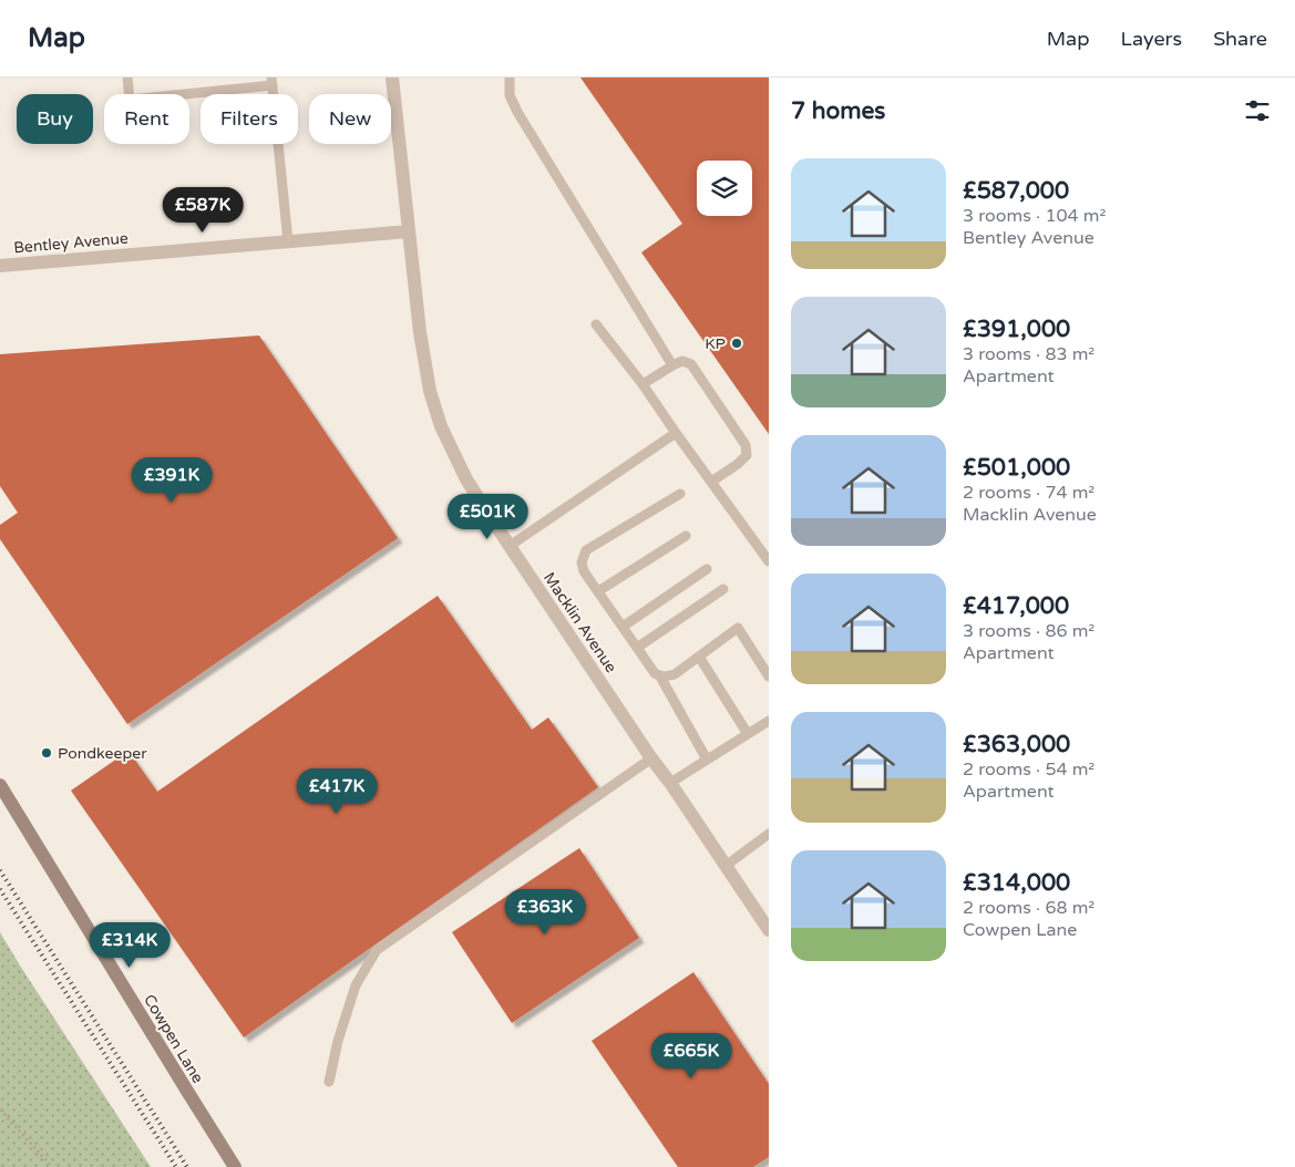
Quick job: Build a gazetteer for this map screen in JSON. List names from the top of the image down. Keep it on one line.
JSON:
{"streets":{"street":["Bentley Avenue","Macklin Avenue","Cowpen Lane"]},"crossings":[["Bentley Avenue","Macklin Avenue"]],"places":["KP","Pondkeeper"],"page":{"header":"Map","nav":["Map","Layers","Share"],"heading":"7 homes","chip":["Buy","Rent","Filters","New"],"list":[{"name":"£587,000","note":"3 rooms · 104 m² · Bentley Avenue"},{"name":"£391,000","note":"3 rooms · 83 m² · Apartment"},{"name":"£501,000","note":"2 rooms · 74 m² · Macklin Avenue"},{"name":"£417,000","note":"3 rooms · 86 m² · Apartment"},{"name":"£363,000","note":"2 rooms · 54 m² · Apartment"},{"name":"£314,000","note":"2 rooms · 68 m² · Cowpen Lane"}],"price":["£587K","£391K","£501K","£417K","£363K","£314K","£665K"]}}
